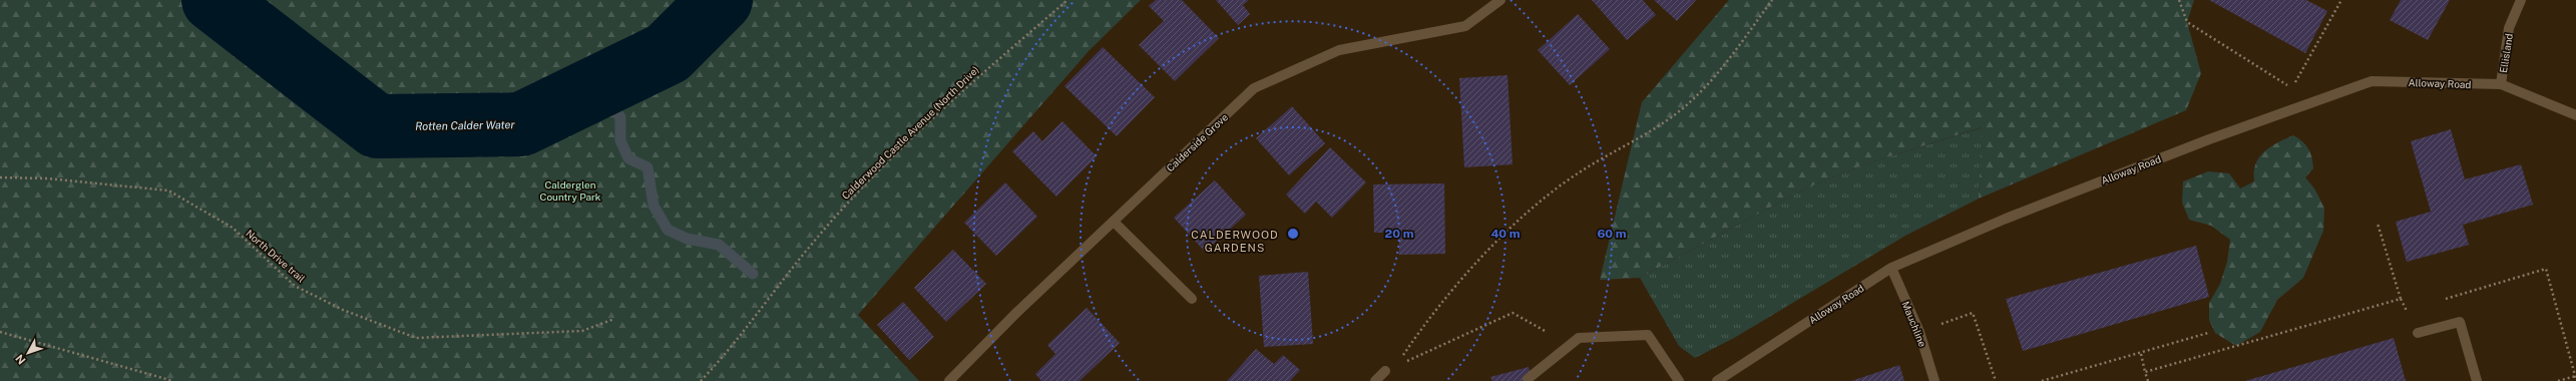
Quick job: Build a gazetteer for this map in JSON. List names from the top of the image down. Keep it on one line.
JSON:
{"streets":{"street":["Ellisland","Alloway Road","Calderside Grove","Mauchline"],"path":["Calderwood Castle Avenue (North Drive)","North Drive trail"]},"crossings":[["Ellisland","Alloway Road"],["Alloway Road","Mauchline"]],"districts":["CALDERWOOD GARDENS"],"water":["Rotten Calder Water"],"parks":["Calderglen Country Park"],"north":"bottom left","rings":["20 m","40 m","60 m"]}
